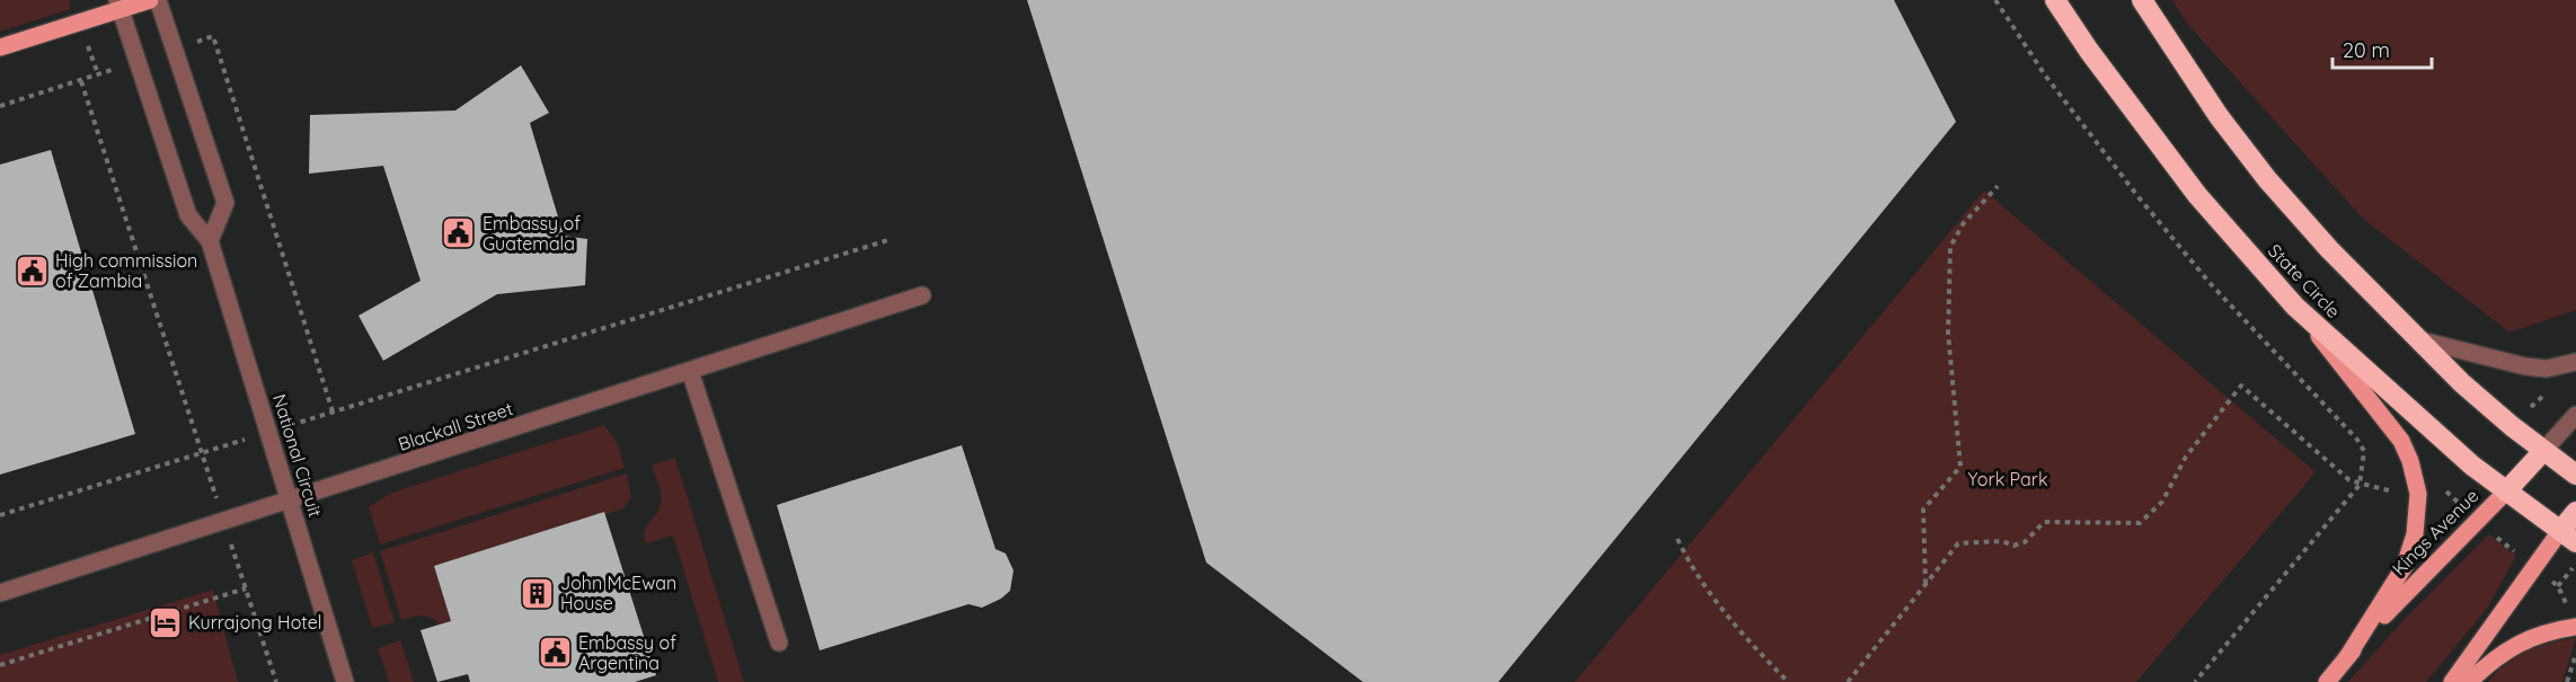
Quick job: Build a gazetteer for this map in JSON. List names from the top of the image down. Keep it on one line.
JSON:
{"streets":{"highway":["State Circle","Kings Avenue"],"street":["Blackall Street","National Circuit"]},"crossings":[["State Circle","Kings Avenue"],["Blackall Street","National Circuit"]],"parks":["York Park"],"places":{"public building":["Embassy of Guatemala","High commission of Zambia","Embassy of Argentina"],"building":["John McEwan House"],"hotel":["Kurrajong Hotel"]},"scale_bar":"20 m"}
